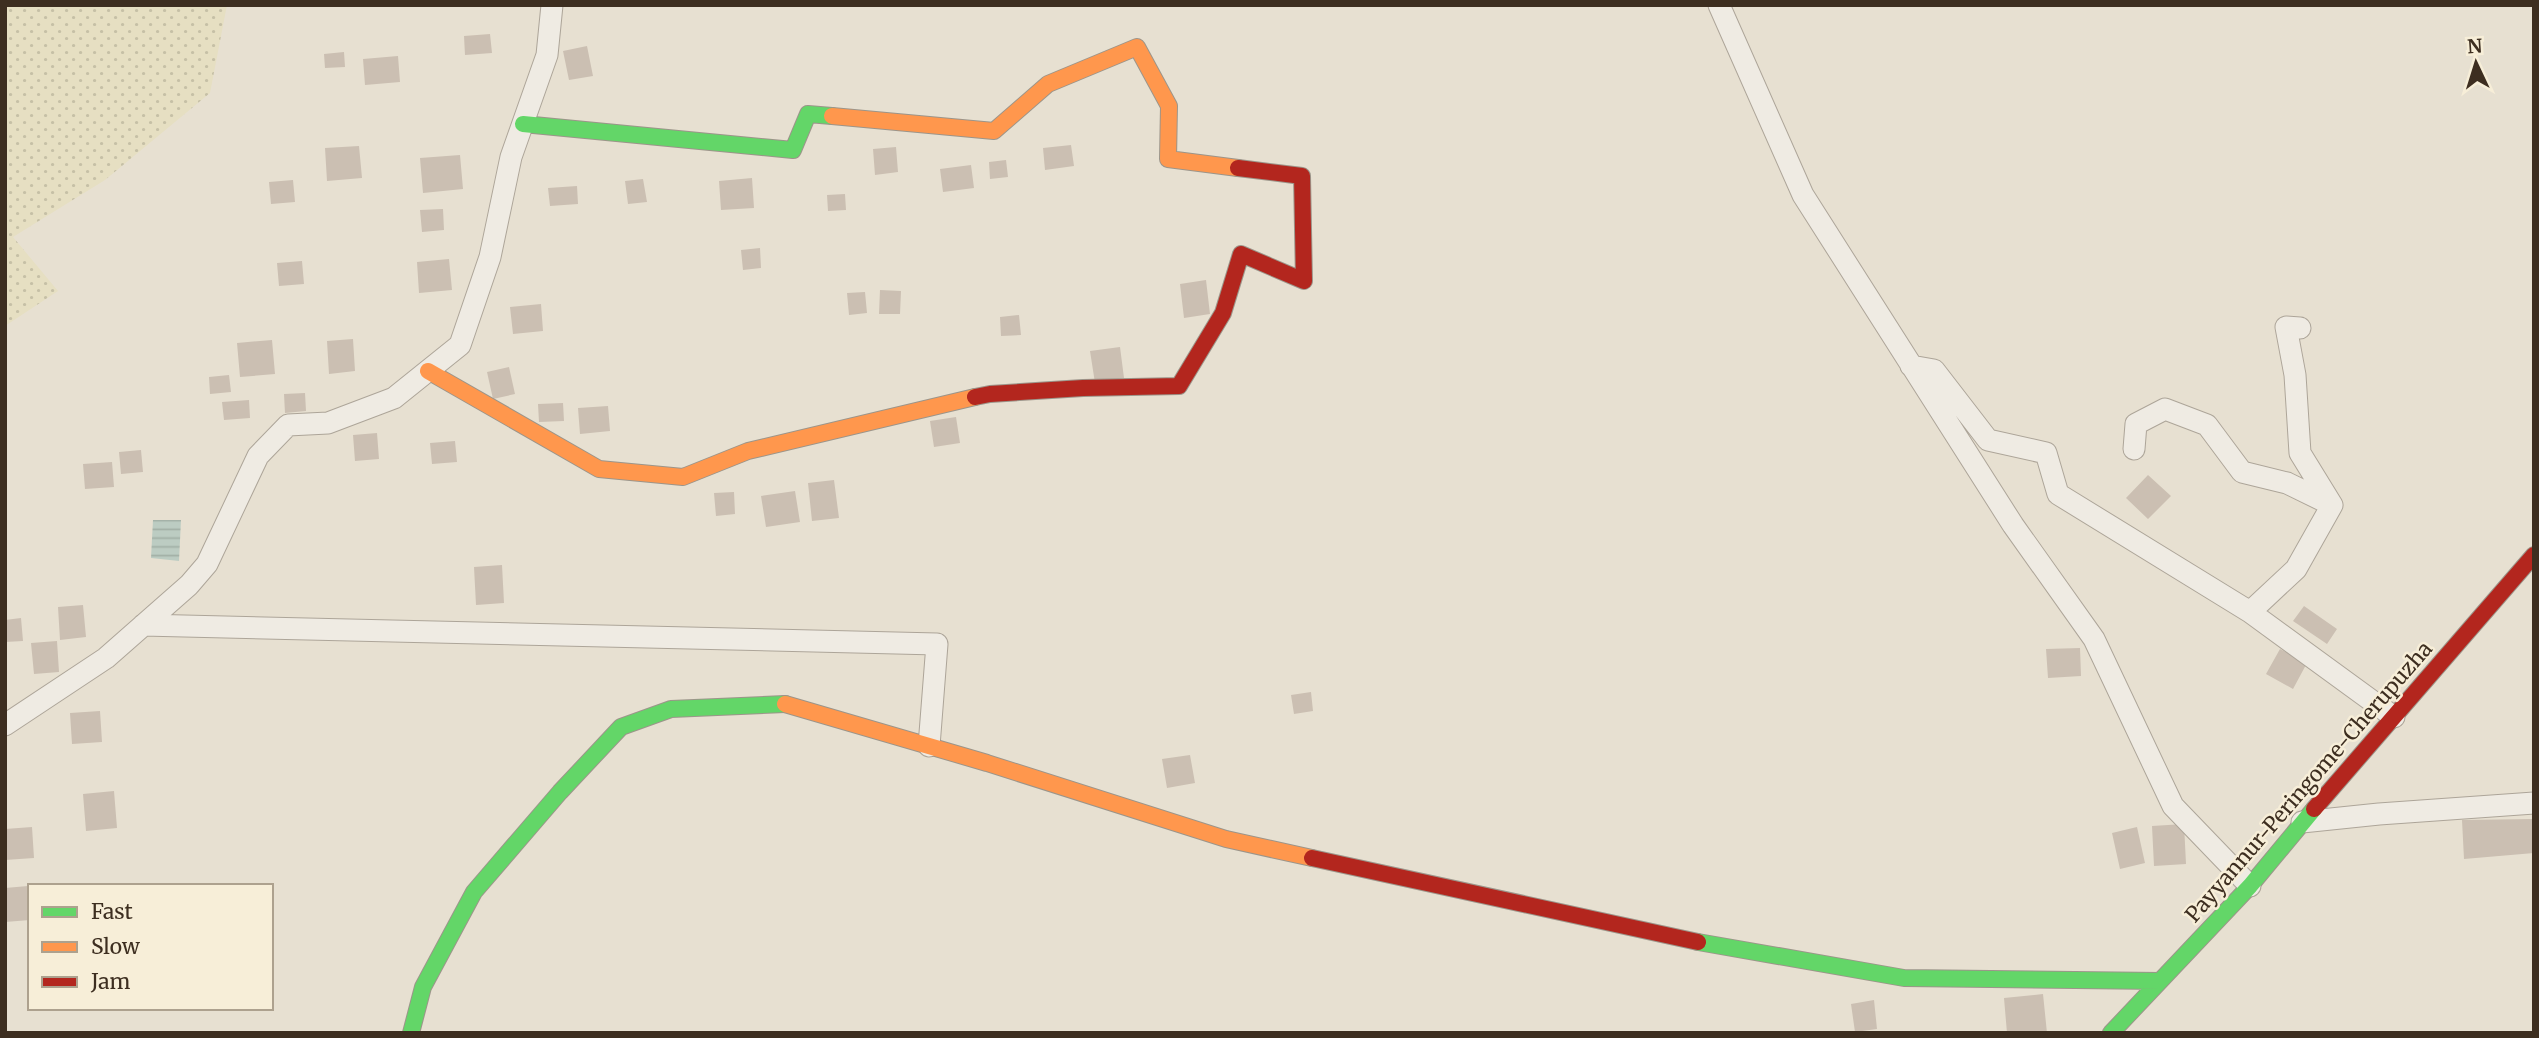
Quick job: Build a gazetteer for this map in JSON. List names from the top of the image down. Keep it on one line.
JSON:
{"streets":{"street":["Payyannur-Peringome-Cherupuzha"]},"legend":["Fast","Slow","Jam"],"north":"top"}
